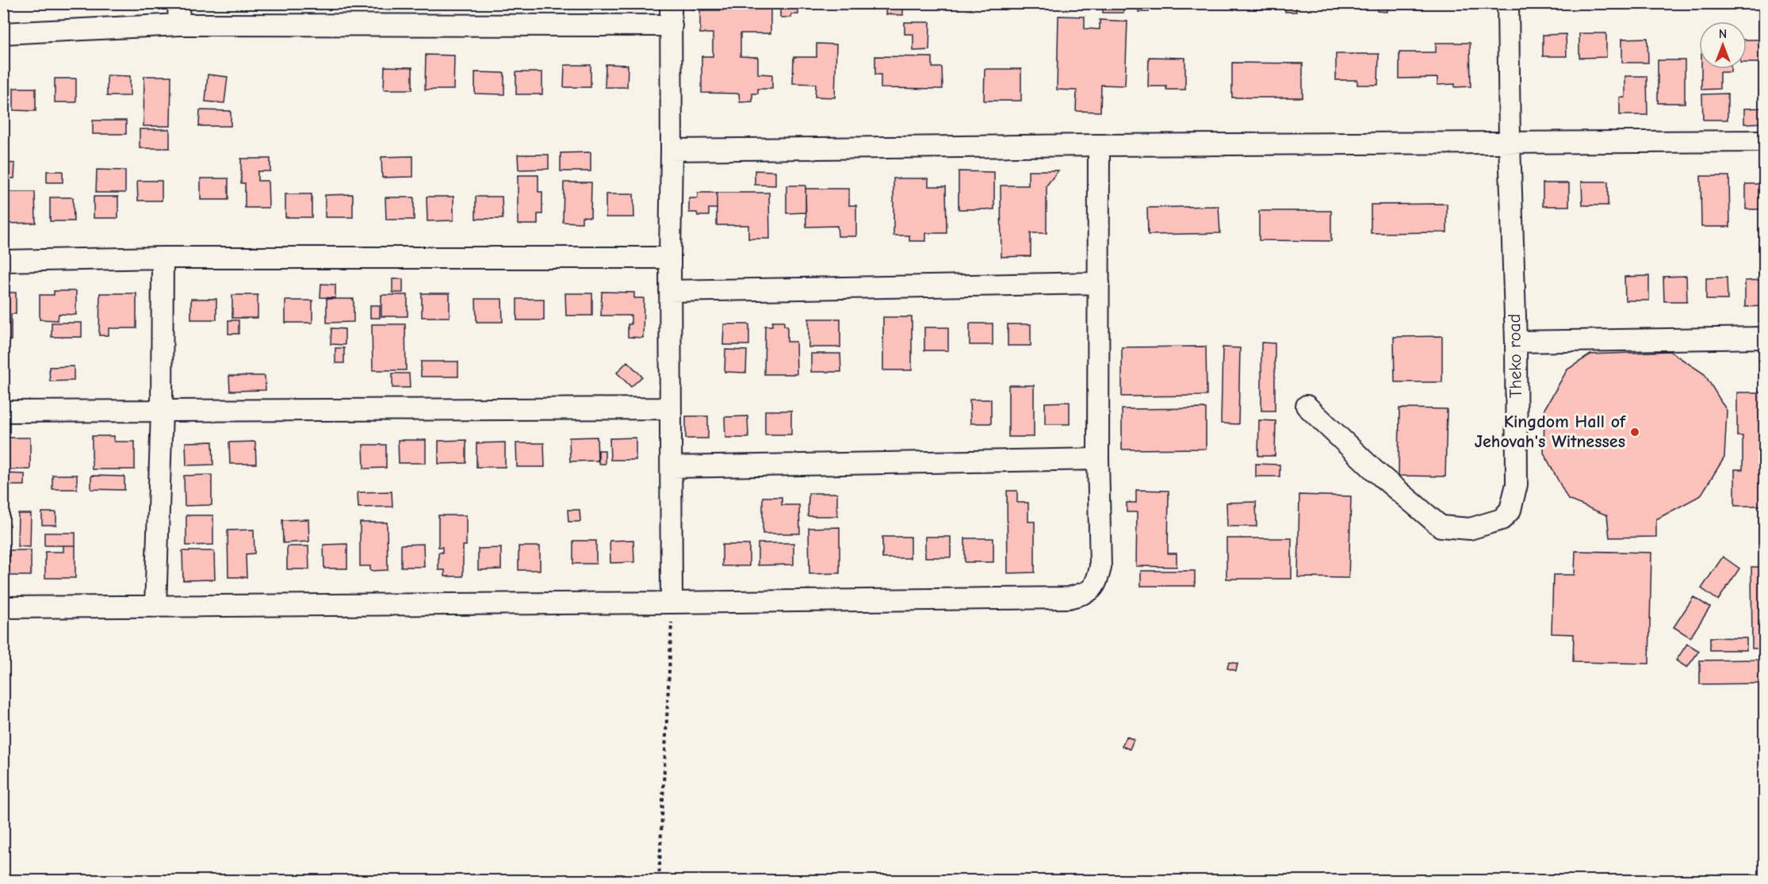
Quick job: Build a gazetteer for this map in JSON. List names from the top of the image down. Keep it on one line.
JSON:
{"streets":{"street":["Theko road"]},"places":["Kingdom Hall of Jehovah's Witnesses"],"north":"top"}
